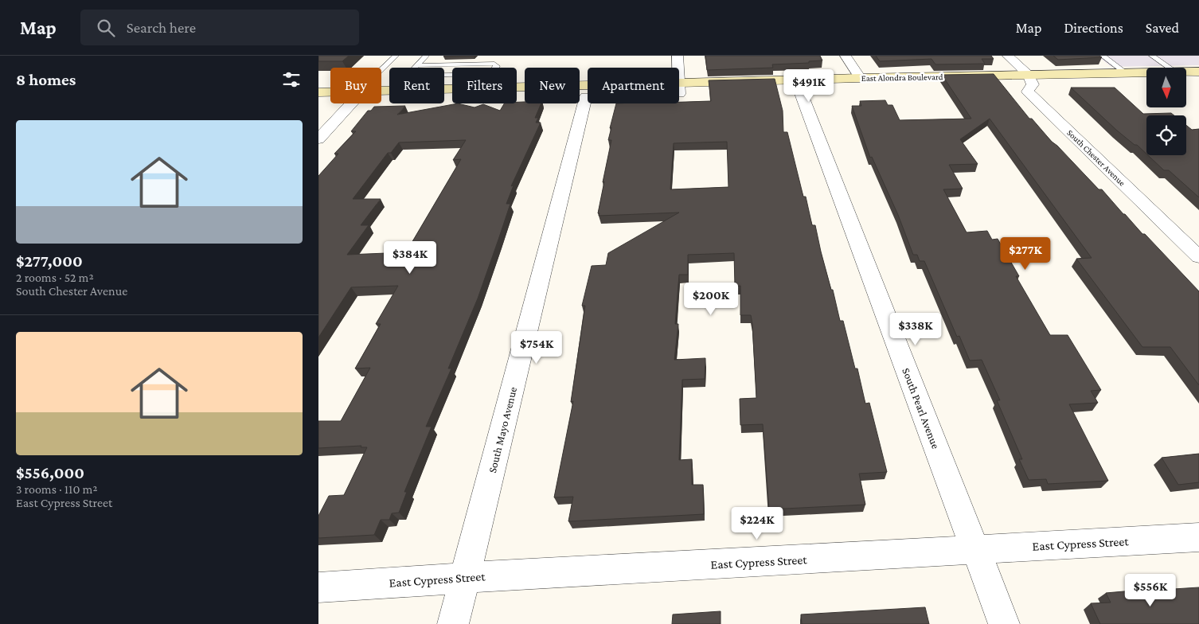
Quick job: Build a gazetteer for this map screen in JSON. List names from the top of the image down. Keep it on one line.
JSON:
{"streets":{"main road":["East Alondra Boulevard"],"street":["South Chester Avenue","South Pearl Avenue","South Mayo Avenue","East Cypress Street"]},"crossings":[["East Alondra Boulevard","South Chester Avenue"],["East Alondra Boulevard","South Pearl Avenue"],["East Alondra Boulevard","South Mayo Avenue"],["South Pearl Avenue","East Cypress Street"],["South Mayo Avenue","East Cypress Street"]],"north":"bottom","page":{"header":"Map","search":"Search here","nav":["Map","Directions","Saved"],"heading":"8 homes","chip":["Buy","Rent","Filters","New","Apartment"],"price":["$491K","$277K","$384K","$200K","$338K","$754K","$224K","$556K"],"list":[{"name":"$277,000","note":"2 rooms · 52 m² · South Chester Avenue"},{"name":"$556,000","note":"3 rooms · 110 m² · East Cypress Street"}]}}
